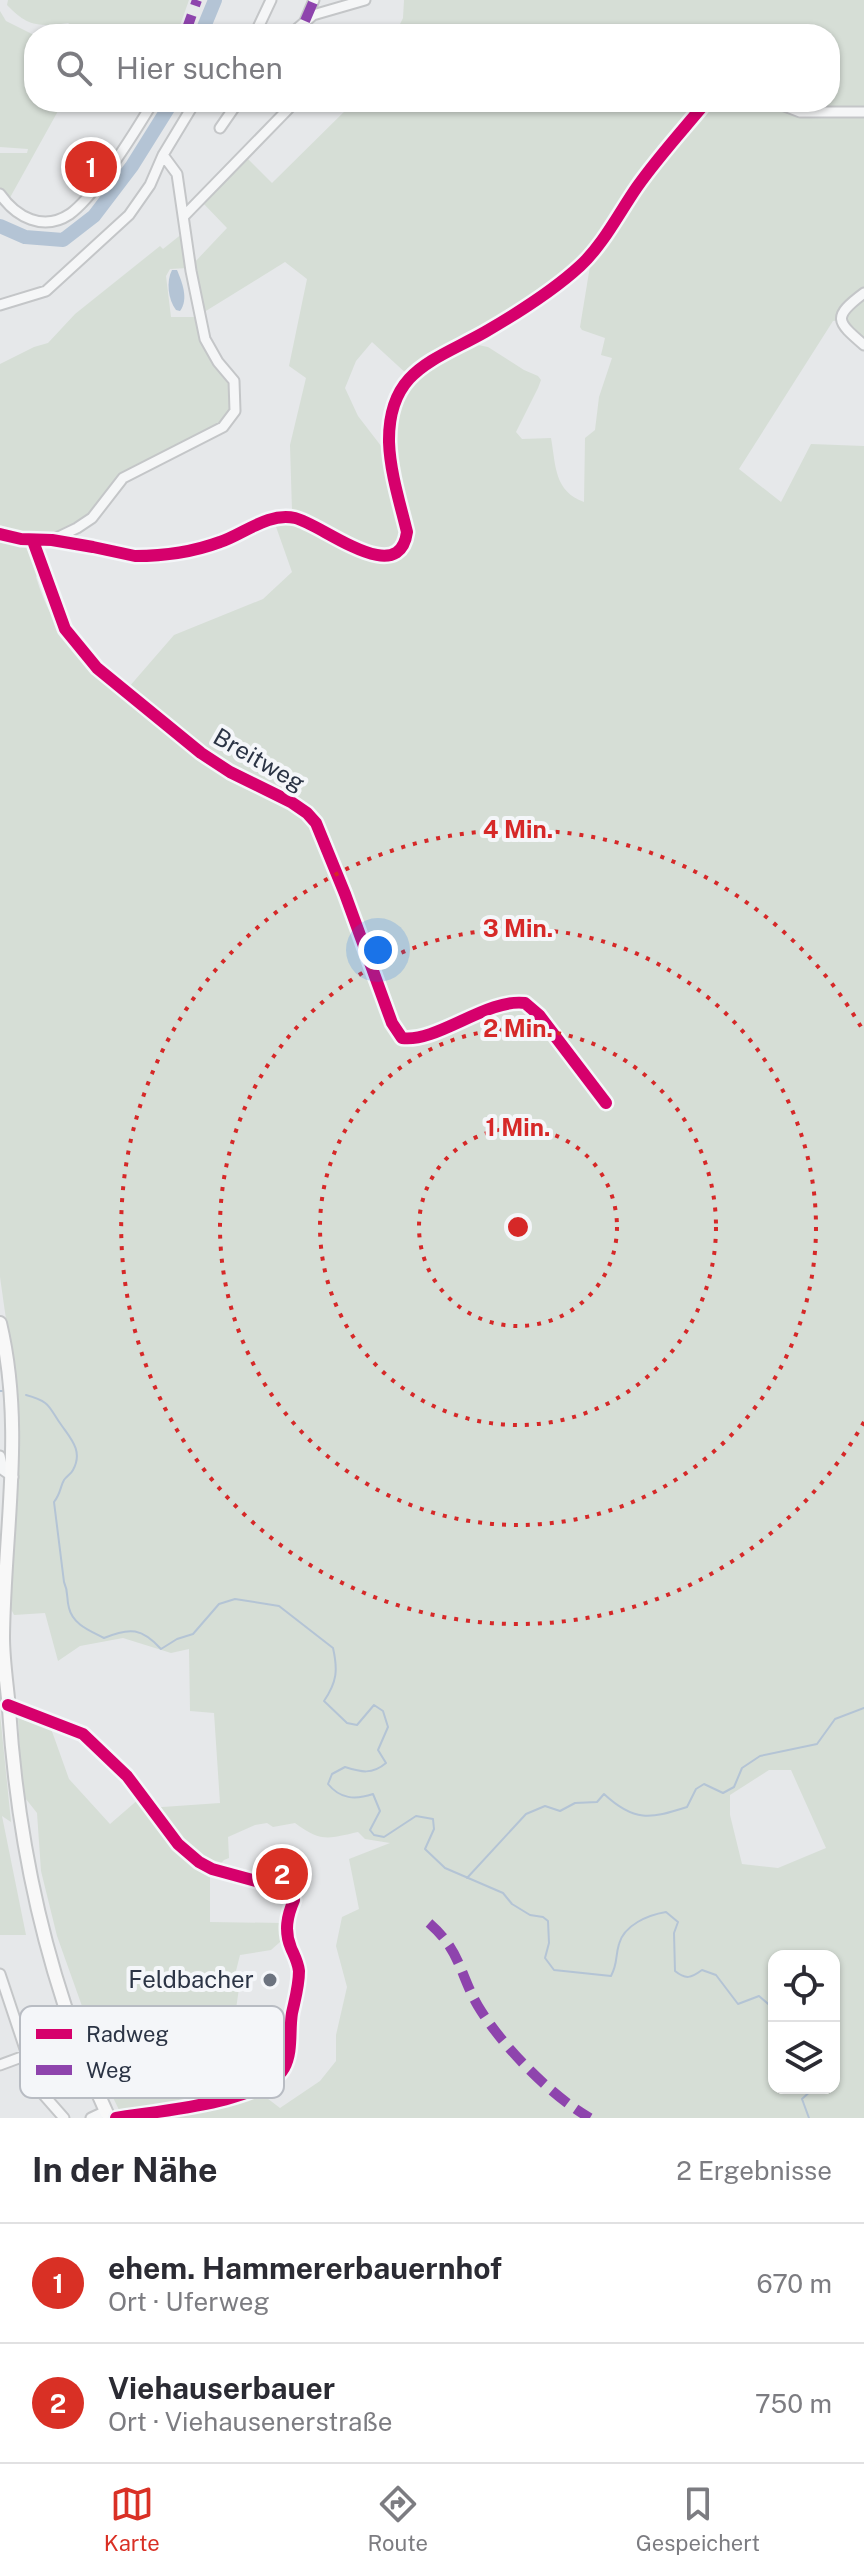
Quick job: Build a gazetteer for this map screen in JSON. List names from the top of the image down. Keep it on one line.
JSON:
{"streets":{"street":["Breitweg"]},"places":["Feldbacher"],"legend":["Radweg","Weg"],"page":{"search":"Hier suchen","pins":["1","2"],"heading":["In der Nähe","2 Ergebnisse"],"list":[{"mark":"1","name":"ehem. Hammererbauernhof","note":"Ort · Uferweg","value":"670 m"},{"mark":"2","name":"Viehauserbauer","note":"Ort · Viehausenerstraße","value":"750 m"}],"nav":["Karte","Route","Gespeichert"]},"rings":["4 Min.","3 Min.","2 Min.","1 Min."]}
